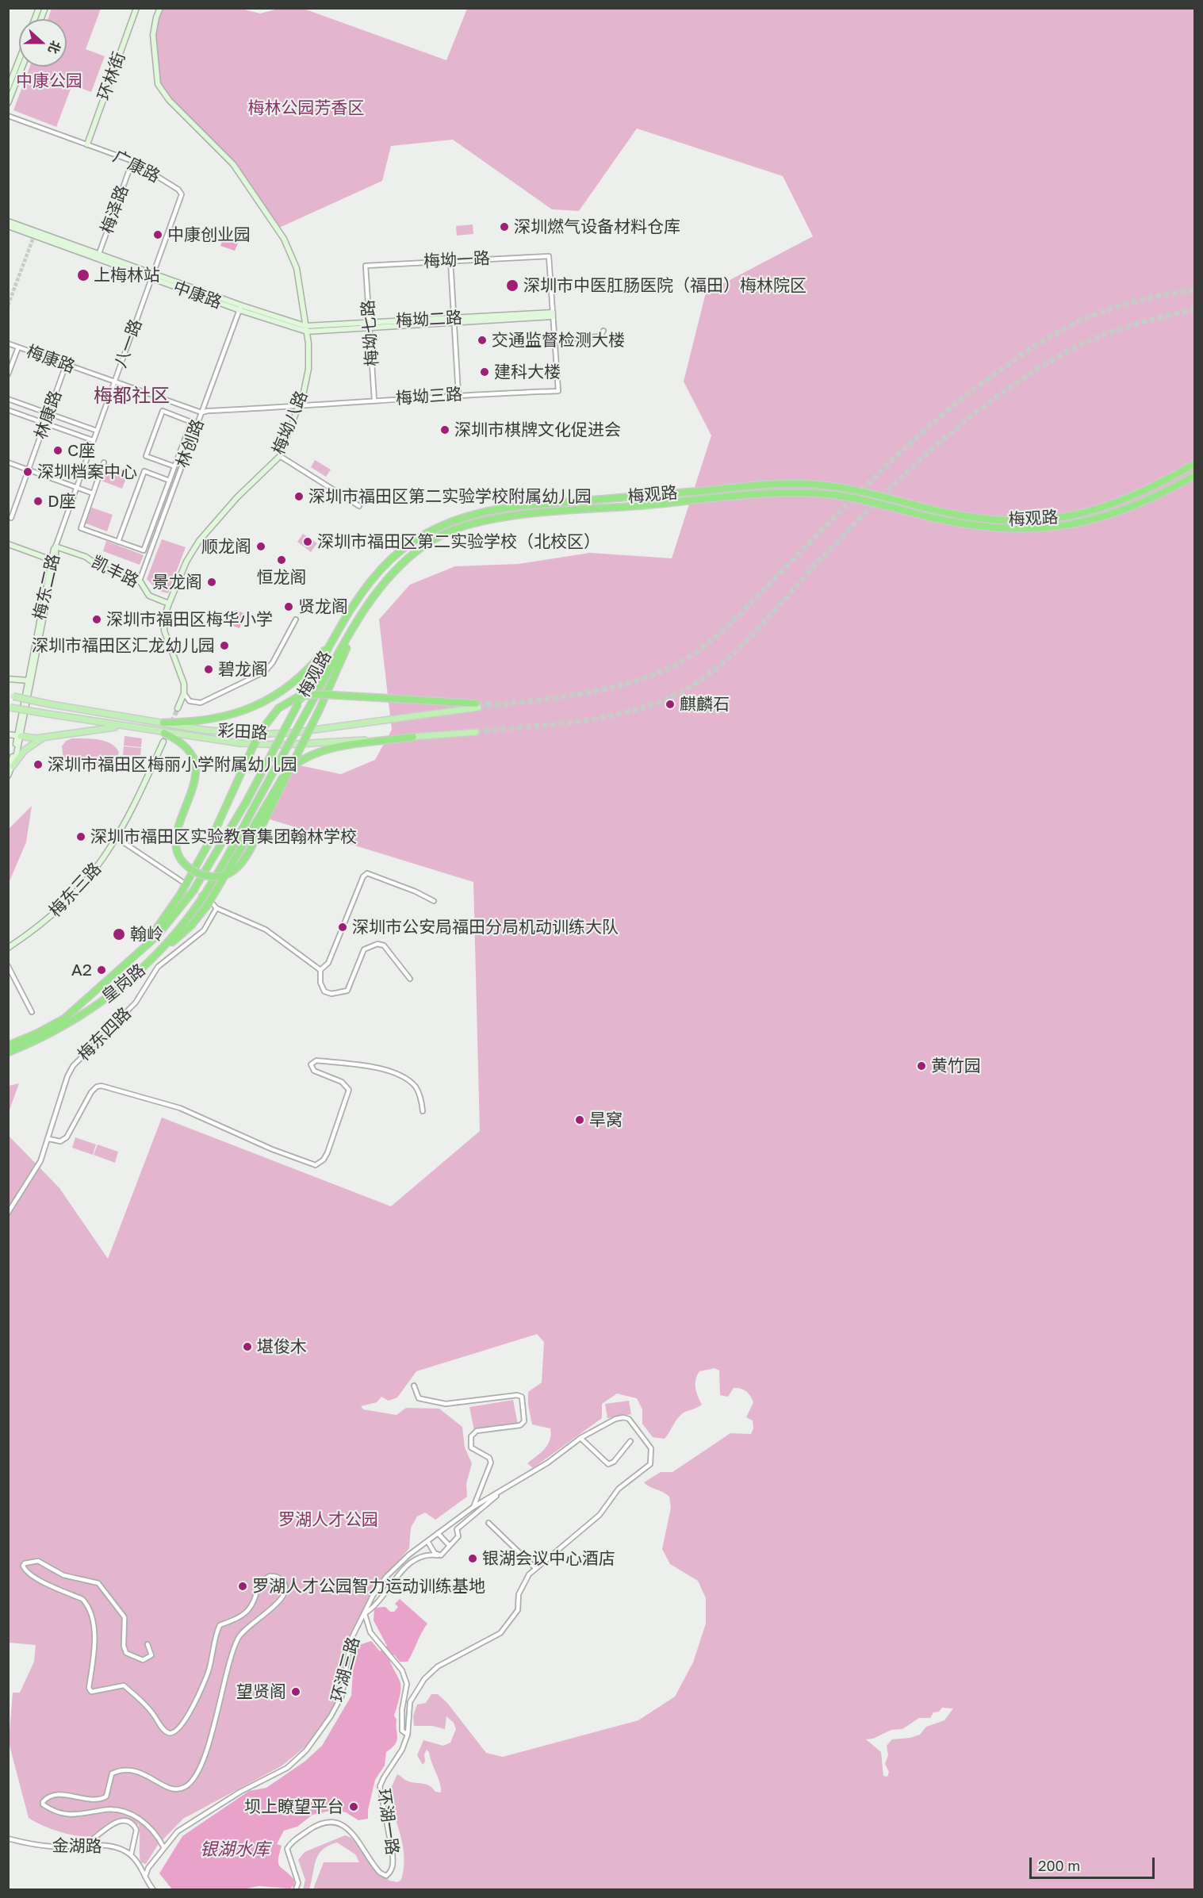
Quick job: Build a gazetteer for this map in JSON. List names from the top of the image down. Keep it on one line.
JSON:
{"streets":{"highway":["梅观路","皇岗路"],"main road":["彩田路"],"street":["环林街","广康路","梅泽路","梅坳一路","中康路","梅坳二路","梅坳七路","八一路","梅康路","梅坳三路","林康路","梅坳八路","林创路","凯丰路","梅东二路","梅东三路","梅东四路","环湖三路","环湖一路","金湖路"]},"crossings":[["环林街","广康路"],["广康路","梅泽路"],["广康路","中康路"],["广康路","八一路"],["梅泽路","中康路"],["梅坳一路","梅坳二路"],["梅坳一路","梅坳七路"],["中康路","梅坳二路"],["中康路","八一路"],["中康路","梅坳八路"],["中康路","林创路"],["梅坳二路","梅坳七路"],["梅坳二路","梅坳八路"],["梅坳七路","梅坳三路"],["八一路","梅康路"],["八一路","凯丰路"],["八一路","梅东二路"],["梅康路","梅坳三路"],["梅康路","林康路"],["梅康路","林创路"],["梅坳三路","梅坳八路"],["梅坳三路","林创路"],["梅坳八路","凯丰路"],["林创路","凯丰路"],["梅观路","皇岗路"],["凯丰路","梅东二路"]],"districts":["梅都社区"],"water":["银湖水库"],"parks":["中康公园","梅林公园芳香区","罗湖人才公园"],"places":["深圳燃气设备材料仓库","中康创业园","上梅林站","深圳市中医肛肠医院（福田）梅林院区","交通监督检测大楼","建科大楼","深圳市棋牌文化促进会","C座","深圳档案中心","深圳市福田区第二实验学校附属幼儿园","D座","深圳市福田区第二实验学校（北校区）","顺龙阁","恒龙阁","景龙阁","贤龙阁","深圳市福田区梅华小学","深圳市福田区汇龙幼儿园","碧龙阁","麒麟石","深圳市福田区梅丽小学附属幼儿园","深圳市福田区实验教育集团翰林学校","深圳市公安局福田分局机动训练大队","翰岭","A2","黄竹园","旱窝","堪俊木","银湖会议中心酒店","罗湖人才公园智力运动训练基地","望贤阁","坝上瞭望平台"],"scale_bar":"200 m","north":"right"}
